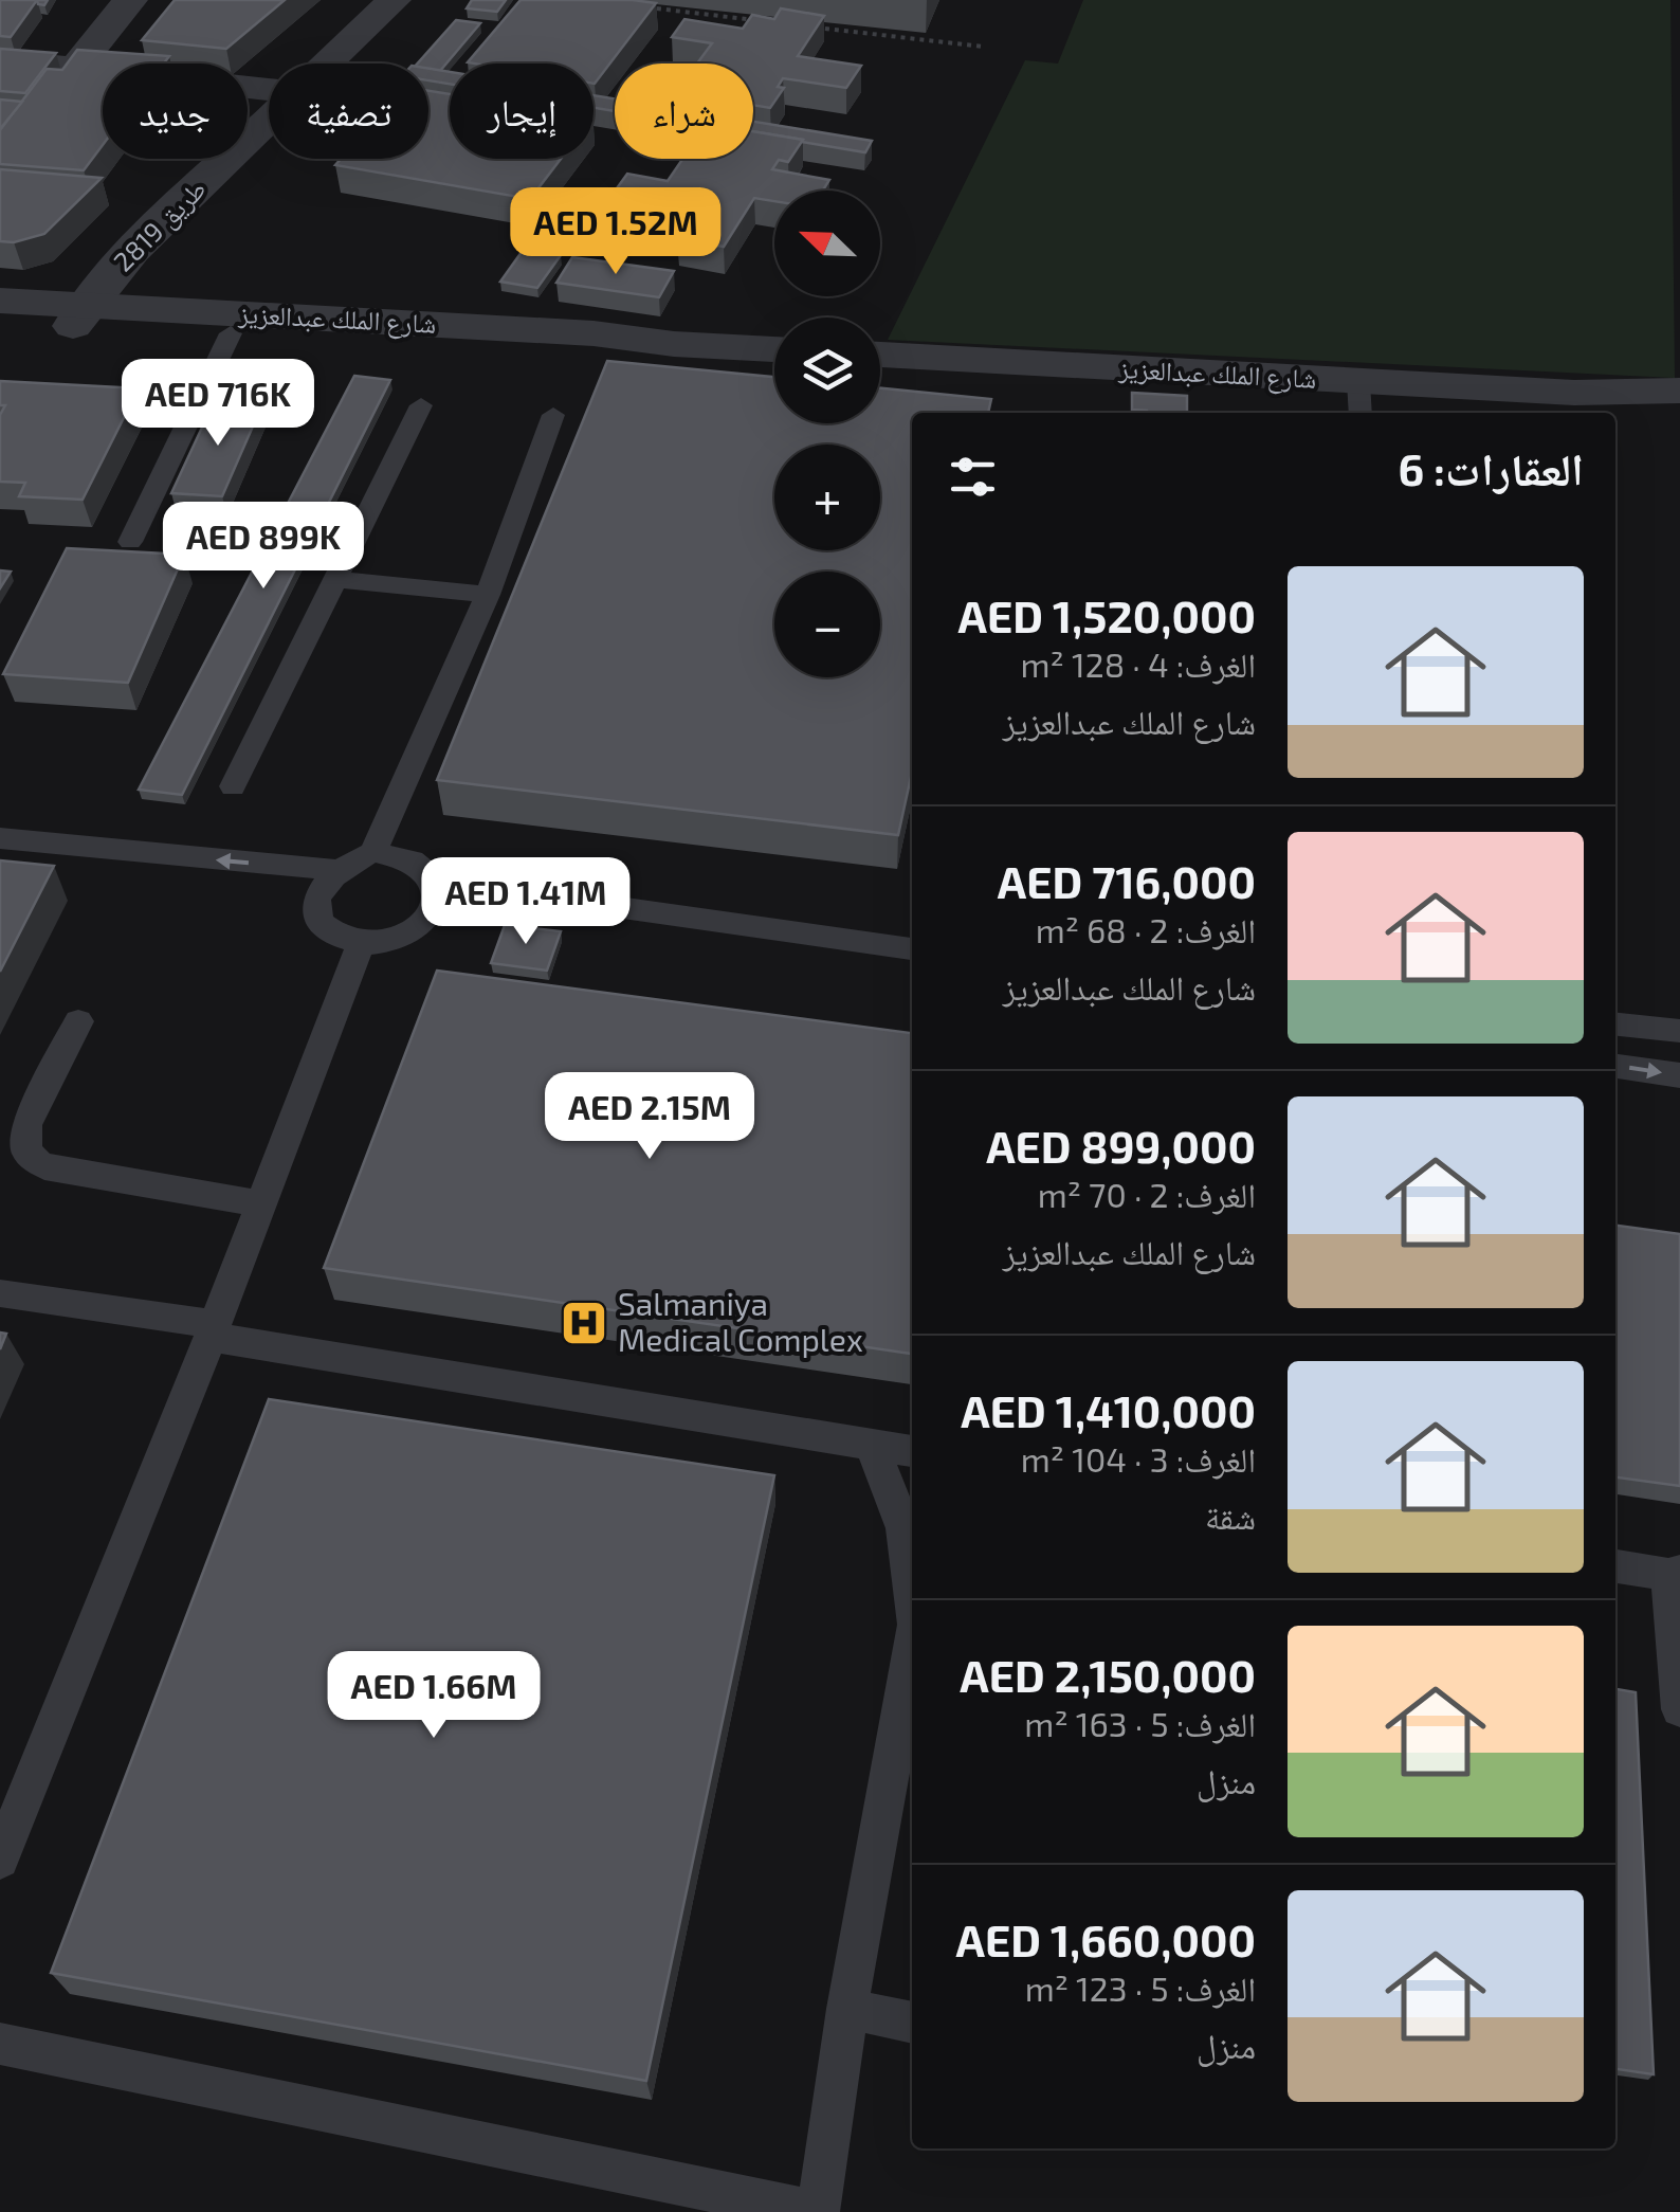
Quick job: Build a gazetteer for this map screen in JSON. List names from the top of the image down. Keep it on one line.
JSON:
{"streets":{"street":["طريق 2819","شارع الملك عبدالعزيز"]},"crossings":[["طريق 2819","شارع الملك عبدالعزيز"]],"places":{"hospital":["Salmaniya Medical Complex"]},"north":"top left","page":{"chip":["شراء","إيجار","تصفية","جديد"],"price":["AED 1.52M","AED 716K","AED 899K","AED 1.41M","AED 2.15M","AED 1.66M"],"map_buttons":["+","−"],"heading":"العقارات: 6","list":[{"name":"AED 1,520,000","note":"الغرف: 4 · 128 m² · شارع الملك عبدالعزيز"},{"name":"AED 716,000","note":"الغرف: 2 · 68 m² · شارع الملك عبدالعزيز"},{"name":"AED 899,000","note":"الغرف: 2 · 70 m² · شارع الملك عبدالعزيز"},{"name":"AED 1,410,000","note":"الغرف: 3 · 104 m² · شقة"},{"name":"AED 2,150,000","note":"الغرف: 5 · 163 m² · منزل"},{"name":"AED 1,660,000","note":"الغرف: 5 · 123 m² · منزل"}]}}
